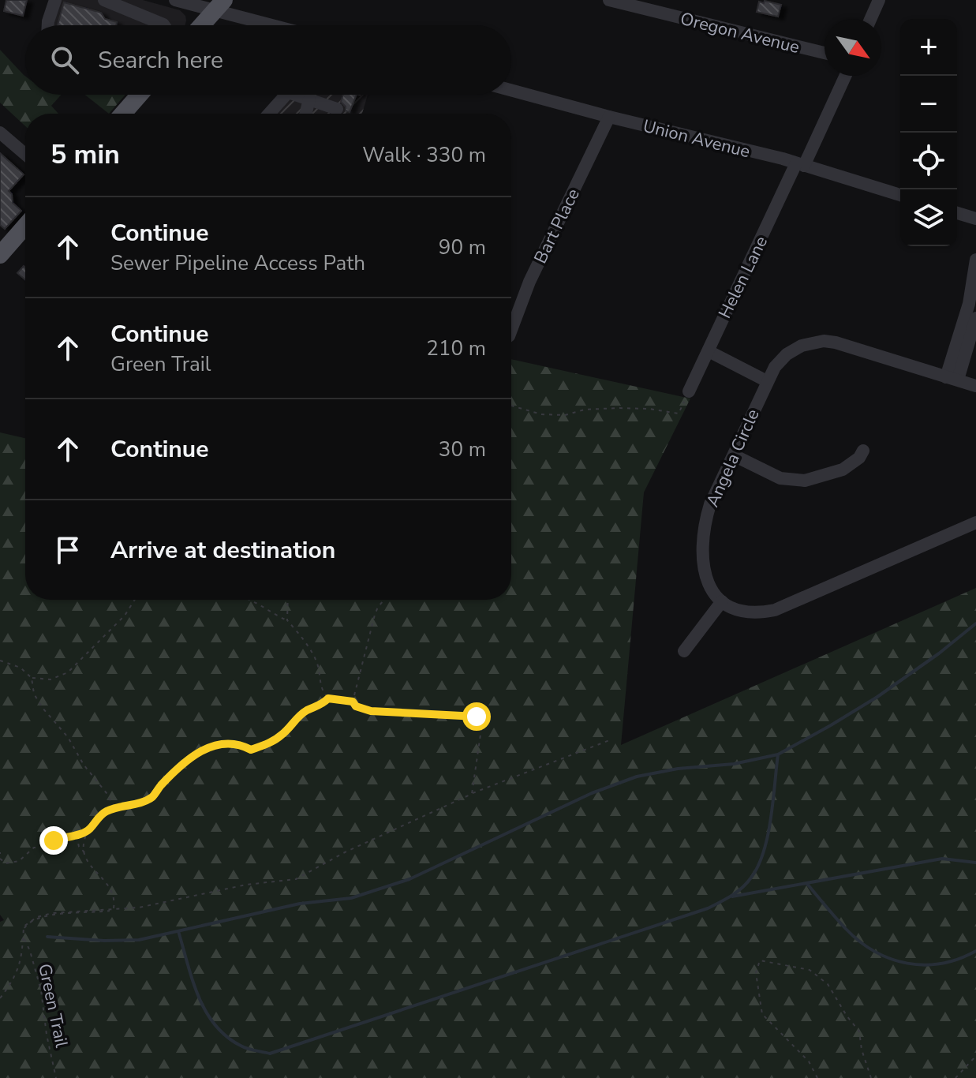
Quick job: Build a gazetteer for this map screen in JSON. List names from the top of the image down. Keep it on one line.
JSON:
{"streets":{"street":["Oregon Avenue","Union Avenue","Bart Place","Helen Lane","Angela Circle"],"path":["Green Trail"]},"crossings":[["Union Avenue","Bart Place"],["Union Avenue","Helen Lane"]],"north":"bottom right","page":{"map_buttons":["+","−"],"search":"Search here","heading":["5 min","Walk · 330 m"],"list":[["Continue","Sewer Pipeline Access Path","90 m"],["Continue","Green Trail","210 m"],["Continue","30 m"],"Arrive at destination"]}}
